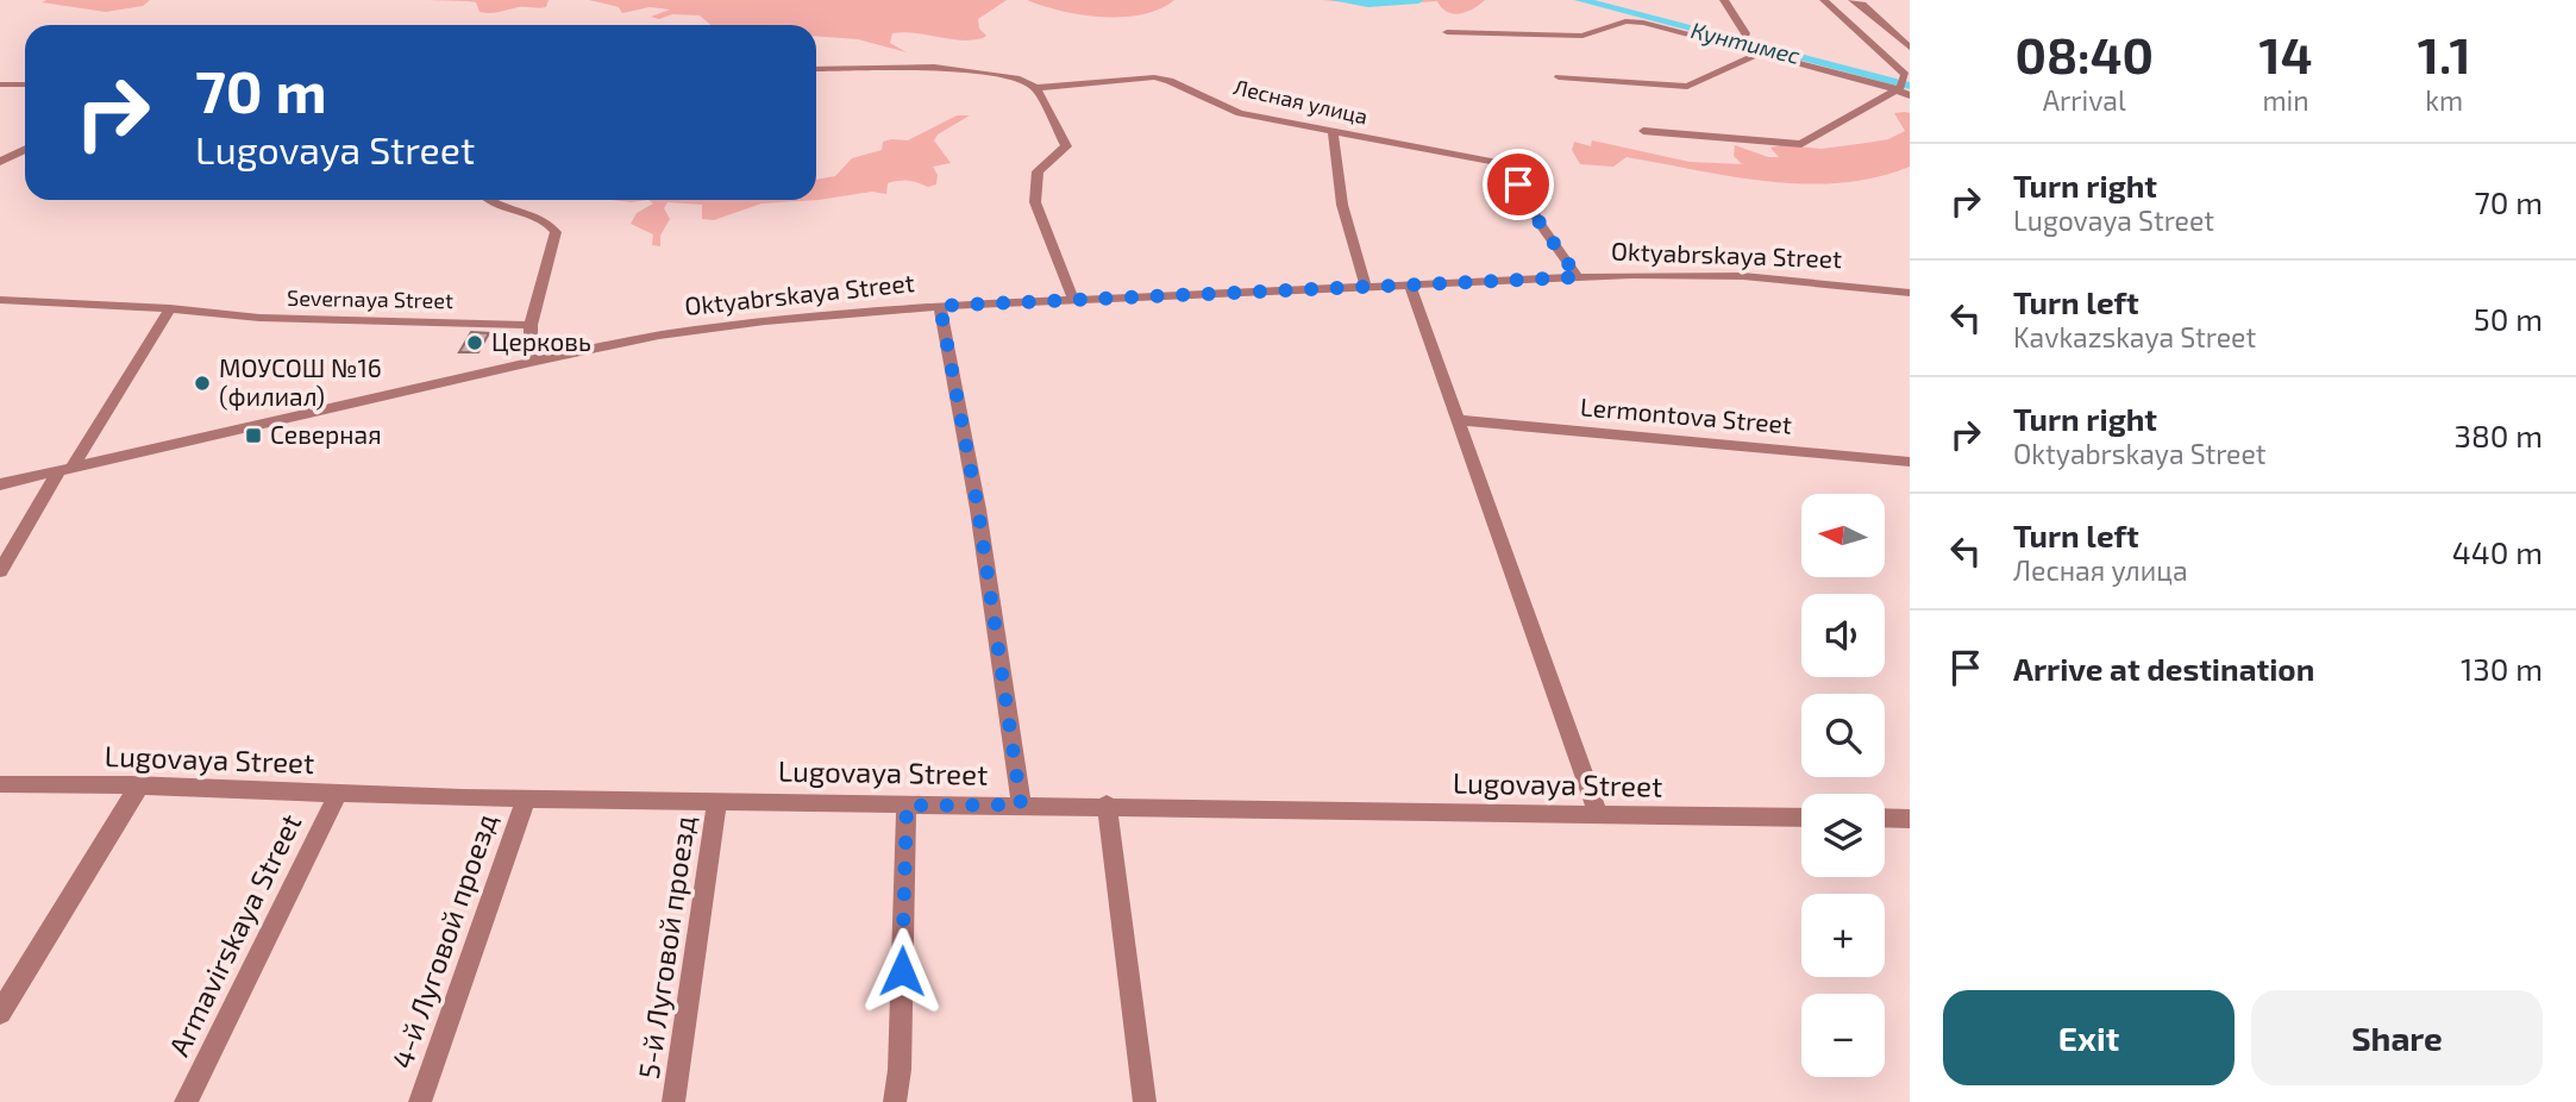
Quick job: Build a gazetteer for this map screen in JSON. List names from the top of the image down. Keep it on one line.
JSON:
{"streets":{"street":["Лесная улица","Oktyabrskaya Street","Severnaya Street","Lermontova Street","Lugovaya Street","Armavirskaya Street","4-й Луговой проезд","5-й Луговой проезд"]},"crossings":[["Лесная улица","Oktyabrskaya Street"],["Lugovaya Street","Armavirskaya Street"],["Lugovaya Street","4-й Луговой проезд"],["Lugovaya Street","5-й Луговой проезд"]],"water":["Кунтимес"],"places":{"other":["Церковь","МОУСОШ №16 (филиал)"],"transit":["Северная"]},"north":"left","page":{"eta":["08:40","Arrival","14","min","1.1","km"],"turn":["70 m","Lugovaya Street"],"list":[{"name":"Turn right","note":"Lugovaya Street","value":"70 m"},{"name":"Turn left","note":"Kavkazskaya Street","value":"50 m"},{"name":"Turn right","note":"Oktyabrskaya Street","value":"380 m"},{"name":"Turn left","note":"Лесная улица","value":"440 m"},{"name":"Arrive at destination","value":"130 m"}],"map_buttons":["+","−"],"buttons":["Exit","Share"]}}
